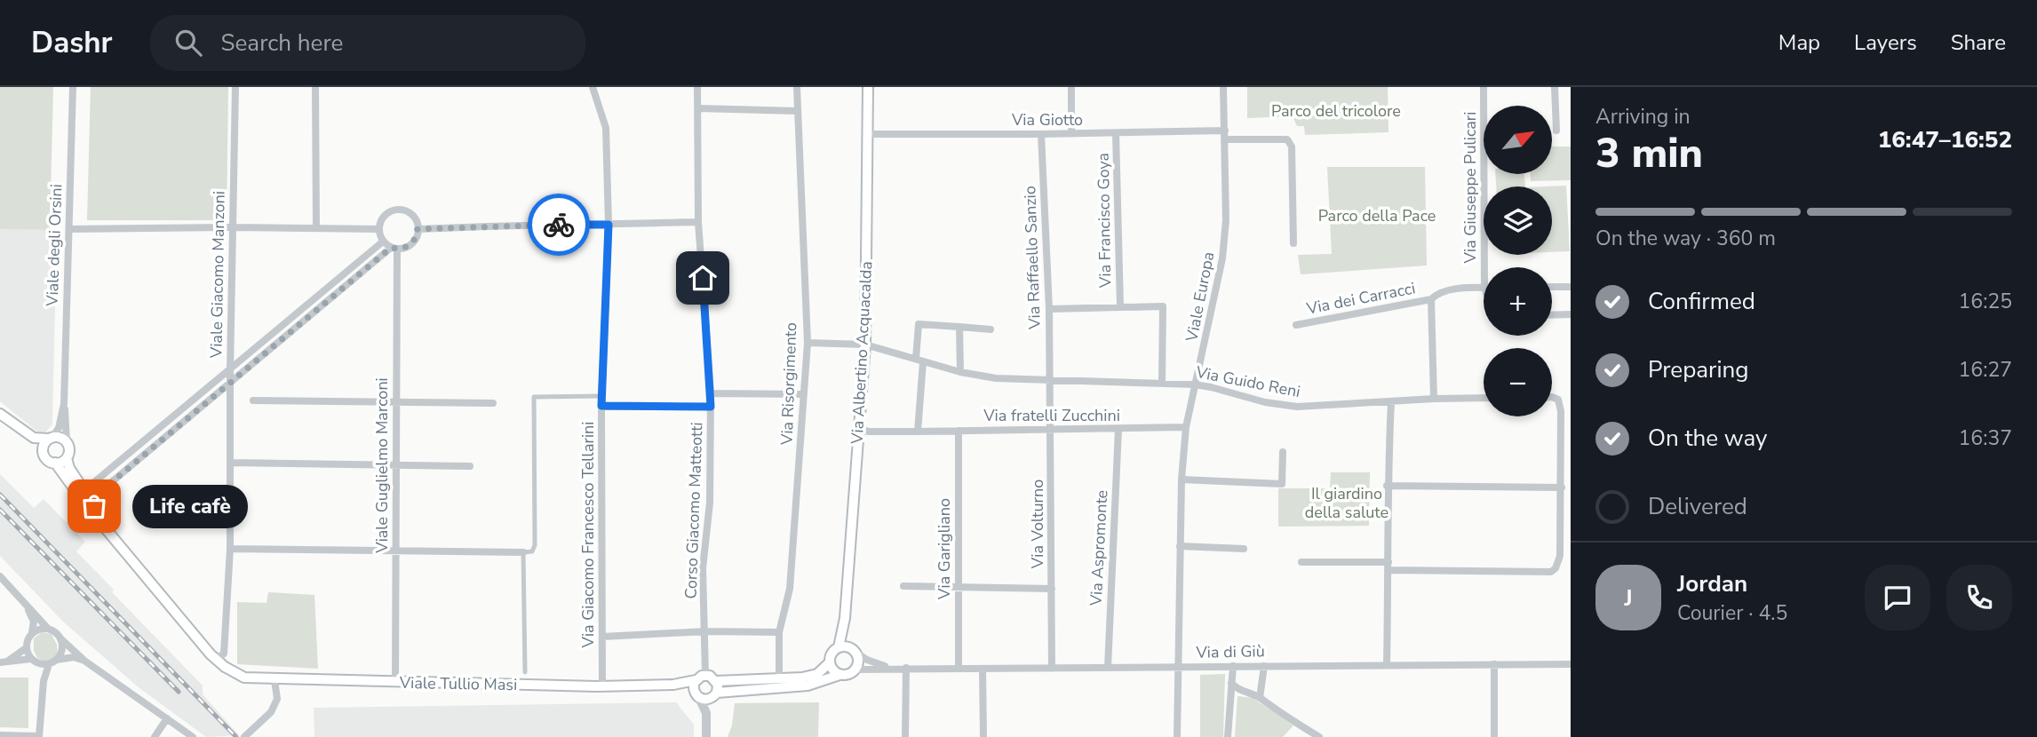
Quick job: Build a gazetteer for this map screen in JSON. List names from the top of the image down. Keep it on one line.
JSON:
{"streets":{"main road":["Via Albertino Acquacalda","Viale Tullio Masi"],"street":["Via Giotto","Via Giuseppe Pulicari","Via Francisco Goya","Viale degli Orsini","Via Raffaello Sanzio","Viale Giacomo Manzoni","Viale Europa","Via dei Carracci","Via Guido Reni","Via Risorgimento","Via fratelli Zucchini","Viale Guglielmo Marconi","Corso Giacomo Matteotti","Via Volturno","Via Giacomo Francesco Tellarini","Via Aspromonte","Via Garigliano","Via di Giù"]},"crossings":[["Via Giotto","Via Francisco Goya"],["Via Giotto","Via Raffaello Sanzio"],["Via Giotto","Viale Europa"],["Via Giotto","Via Albertino Acquacalda"],["Via Raffaello Sanzio","Via Guido Reni"],["Via Raffaello Sanzio","Via Volturno"],["Viale Giacomo Manzoni","Viale Tullio Masi"],["Viale Europa","Via Guido Reni"],["Viale Europa","Via fratelli Zucchini"],["Viale Europa","Via di Giù"],["Via dei Carracci","Via Guido Reni"],["Via Albertino Acquacalda","Via Guido Reni"],["Via Albertino Acquacalda","Via fratelli Zucchini"],["Via Albertino Acquacalda","Via di Giù"],["Via Albertino Acquacalda","Viale Tullio Masi"],["Via Guido Reni","Via Risorgimento"],["Via Guido Reni","Via Volturno"],["Via fratelli Zucchini","Via Volturno"],["Via fratelli Zucchini","Via Aspromonte"],["Via fratelli Zucchini","Via Garigliano"],["Viale Guglielmo Marconi","Viale Tullio Masi"],["Corso Giacomo Matteotti","Viale Tullio Masi"],["Via Volturno","Via di Giù"],["Via Giacomo Francesco Tellarini","Viale Tullio Masi"],["Via Aspromonte","Via di Giù"],["Via Garigliano","Via di Giù"],["Via di Giù","Viale Tullio Masi"]],"parks":["Parco del tricolore","Parco della Pace","Il giardino della salute"],"places":["Life cafè"],"north":"top right","page":{"header":"Dashr","search":"Search here","nav":["Map","Layers","Share"],"heading":["3 min","Arriving in","16:47–16:52"],"panel":["Jordan","Courier · 4.5"],"map_buttons":["+","−"],"bar":"On the way · 360 m","list":[["Confirmed","16:25"],["Preparing","16:27"],["On the way","16:37"],"Delivered"],"bubble":"Life cafè","round":"J"}}
